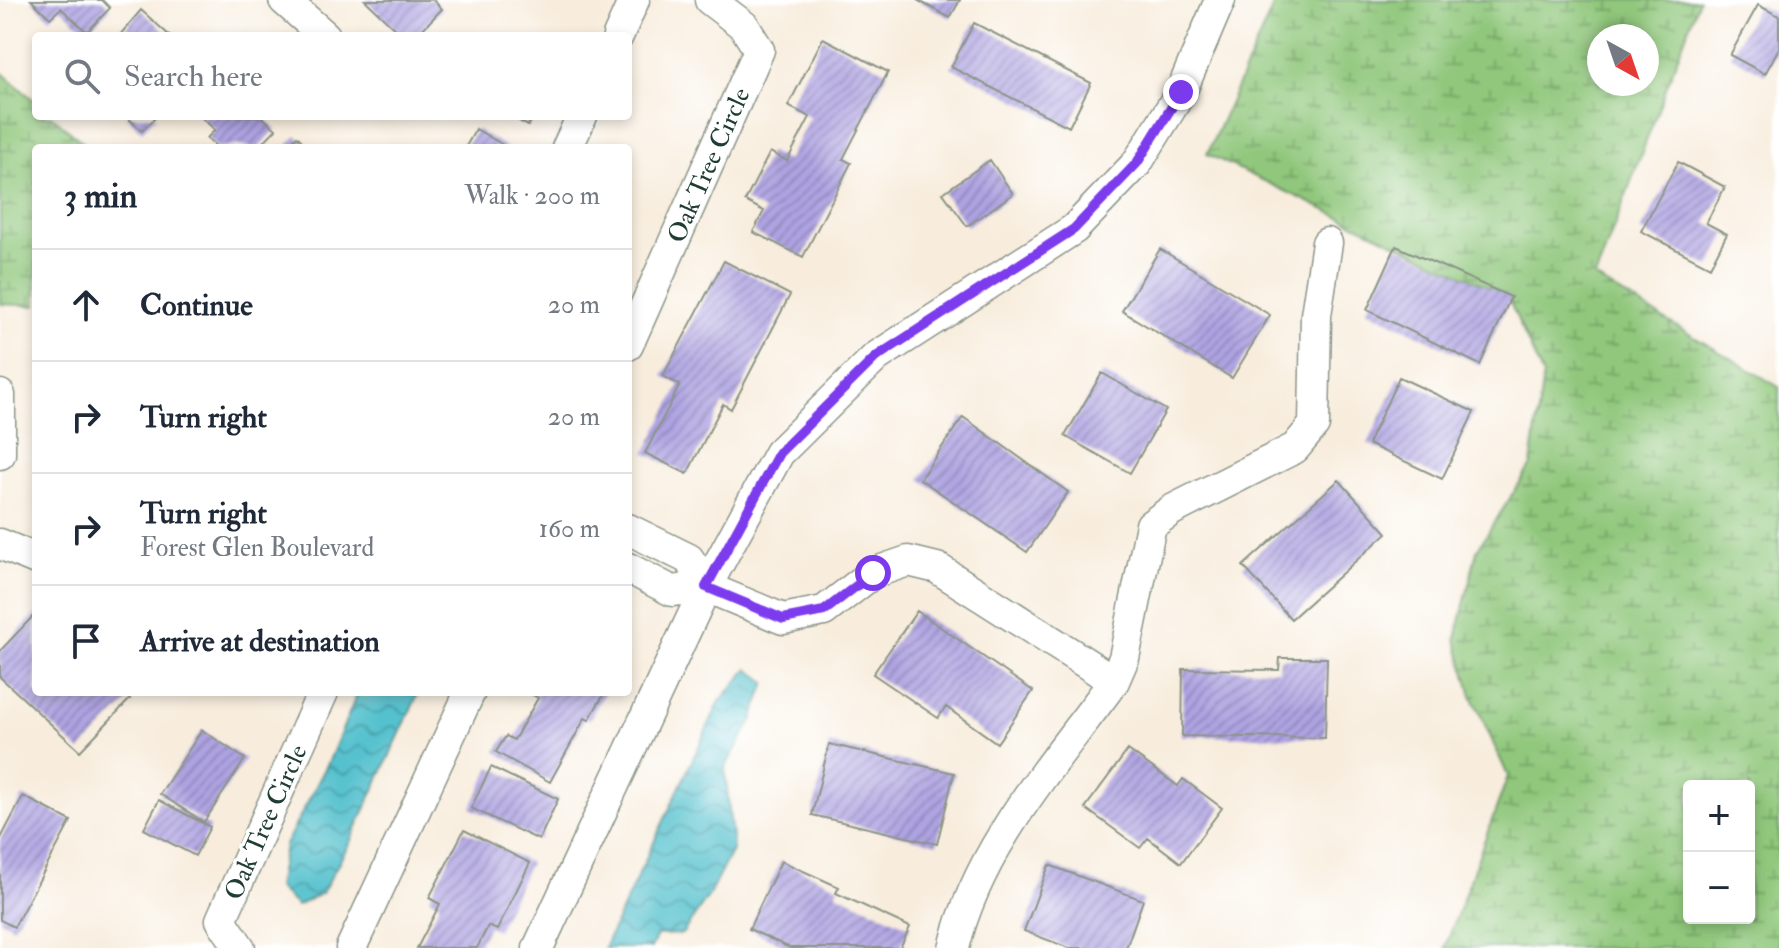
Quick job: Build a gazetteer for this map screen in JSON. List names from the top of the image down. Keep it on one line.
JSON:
{"streets":{"street":["Oak Tree Circle"]},"north":"bottom right","page":{"search":"Search here","heading":["3 min","Walk · 200 m"],"list":[["Continue","20 m"],["Turn right","20 m"],["Turn right","Forest Glen Boulevard","160 m"],"Arrive at destination"],"map_buttons":["+","−"]}}
